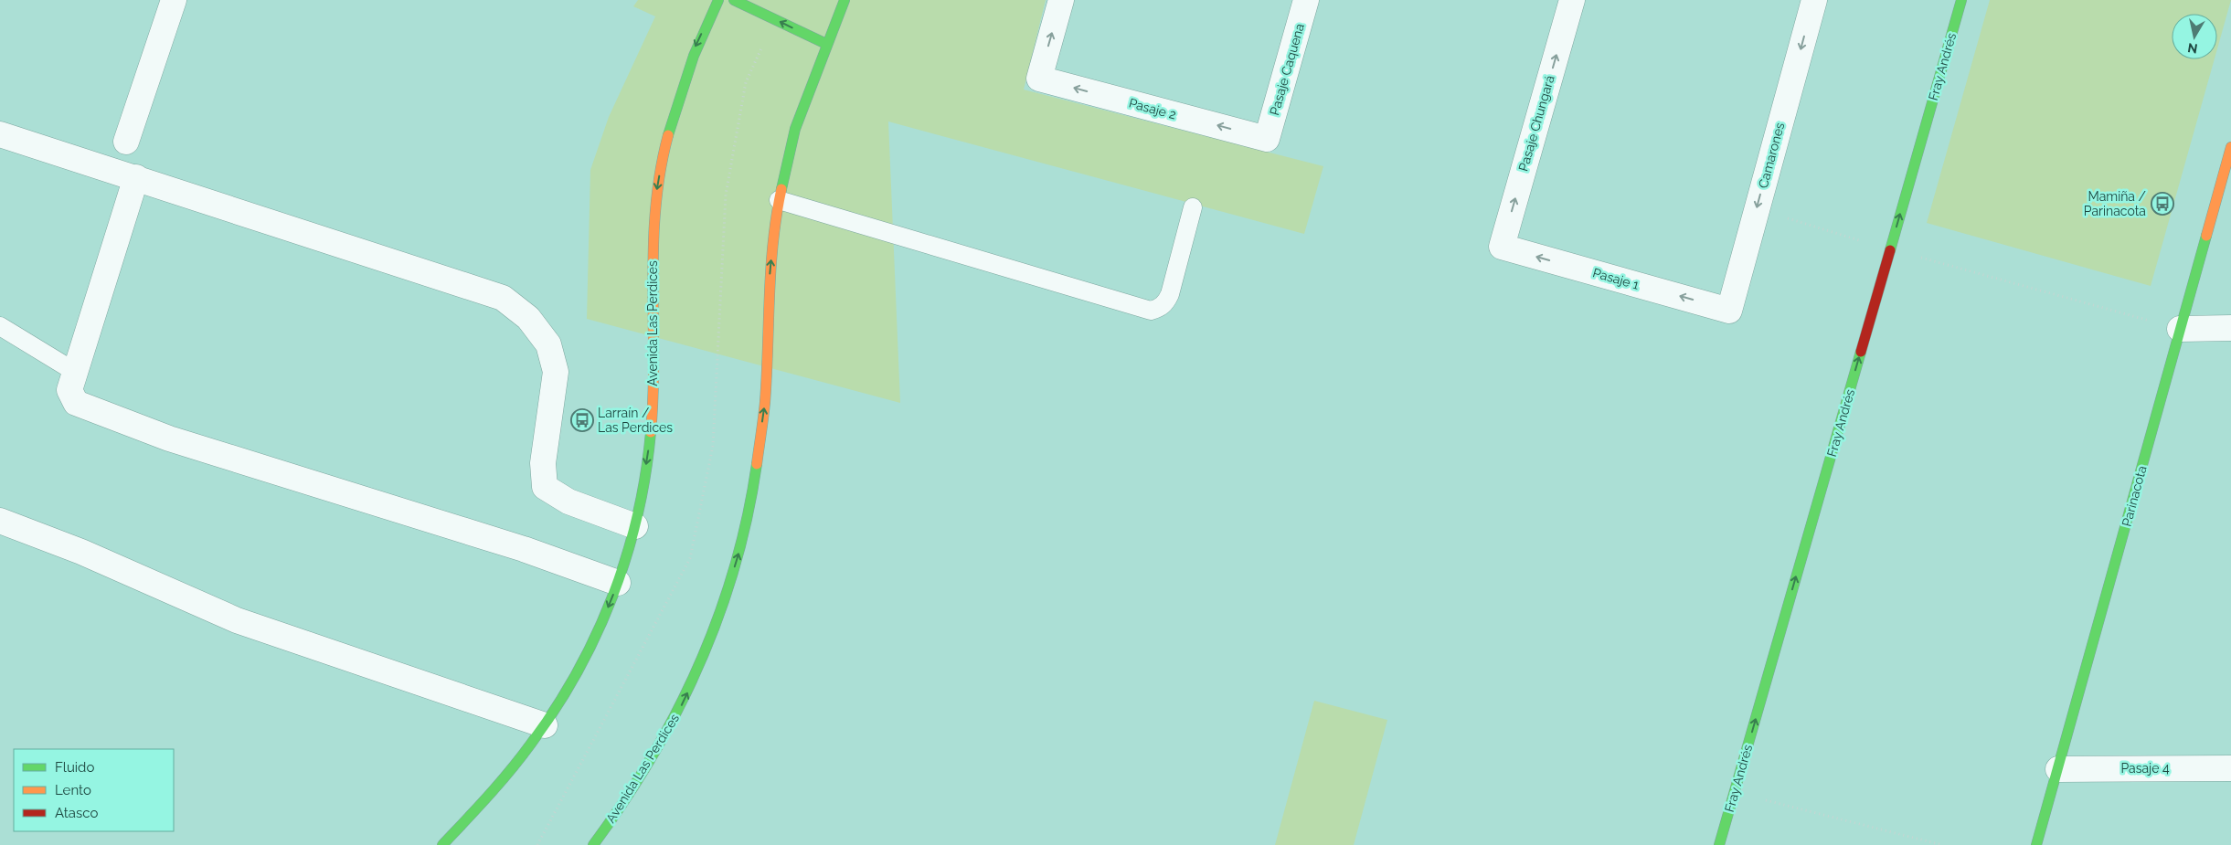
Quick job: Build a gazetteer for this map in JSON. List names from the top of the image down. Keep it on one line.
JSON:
{"streets":{"main road":["Fray Andrés","Avenida Las Perdices","Parinacota"],"street":["Pasaje Caquena","Pasaje 2","Pasaje Chungará","Camarones","Pasaje 1","Pasaje 4"]},"crossings":[["Pasaje Caquena","Pasaje 2"],["Pasaje Chungará","Pasaje 1"],["Camarones","Pasaje 1"],["Parinacota","Pasaje 4"]],"one_way":["Fray Andrés","Pasaje Chungará","Camarones","Pasaje 1"],"places":{"bus stop":["Mamiña / Parinacota","Larraín / Las Perdices"]},"legend":["Fluido","Lento","Atasco"],"north":"bottom"}
